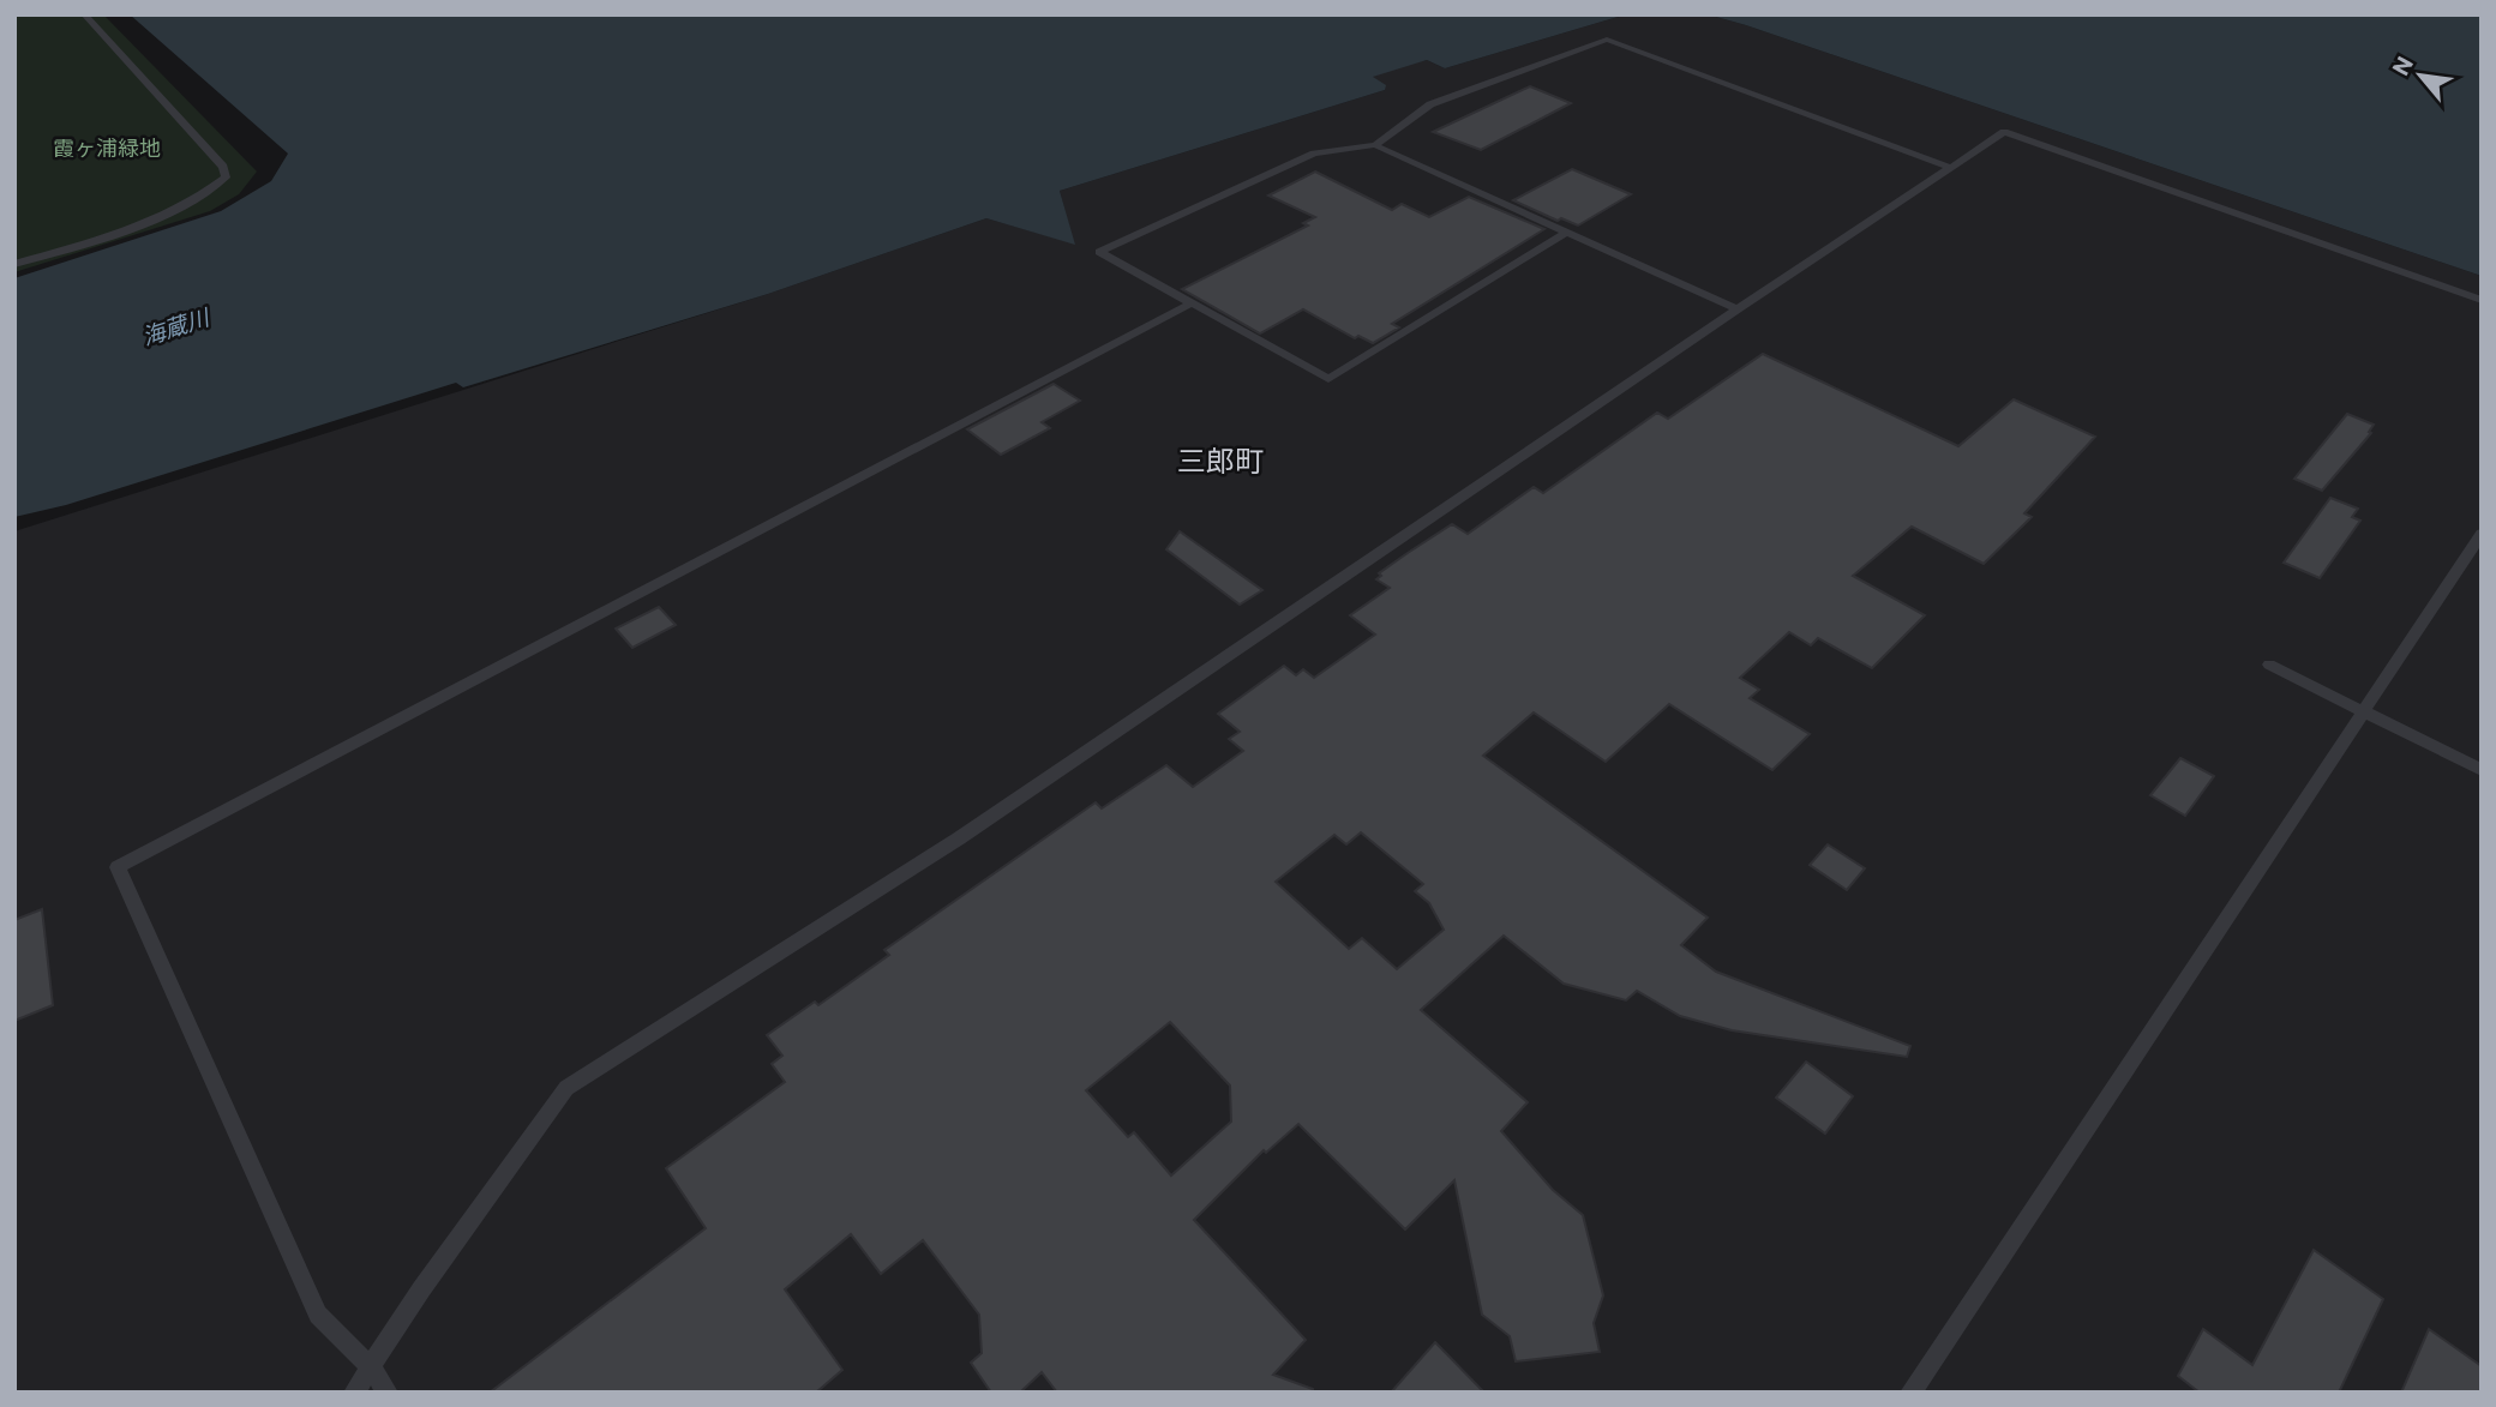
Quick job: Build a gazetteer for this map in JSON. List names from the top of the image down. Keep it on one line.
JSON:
{"districts":["三郎町"],"water":["海蔵川"],"parks":["霞ヶ浦緑地"],"north":"top left"}
